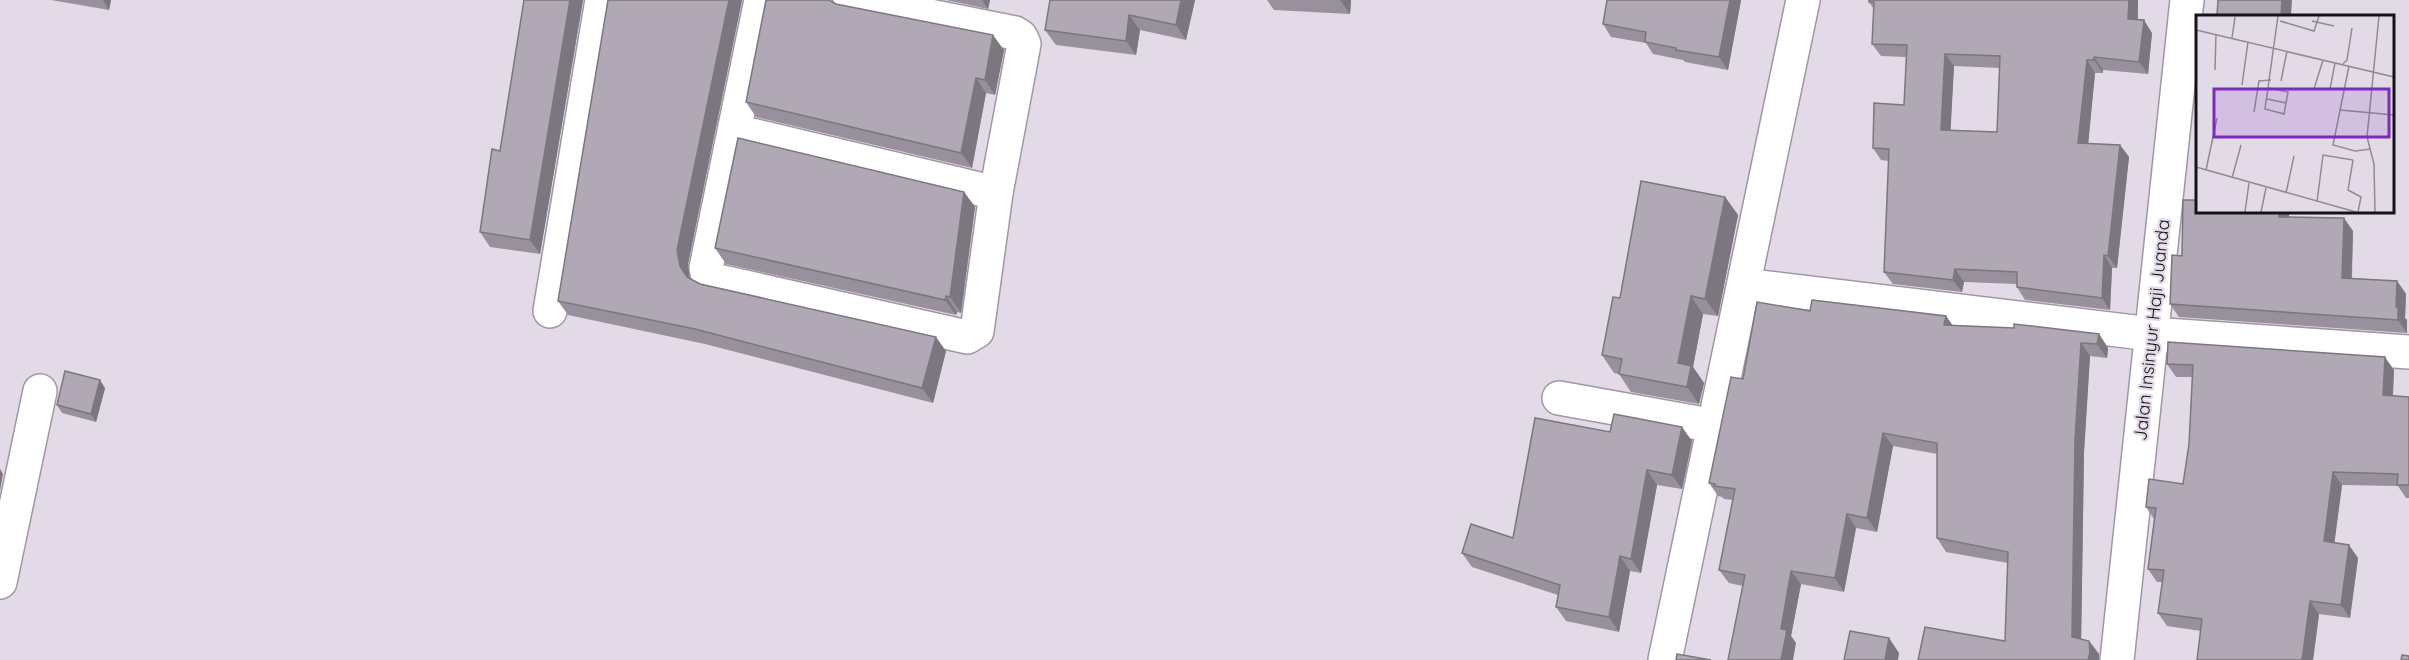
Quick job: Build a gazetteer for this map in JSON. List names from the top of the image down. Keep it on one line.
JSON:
{"streets":{"street":["Jalan Insinyur Haji Juanda"]}}
